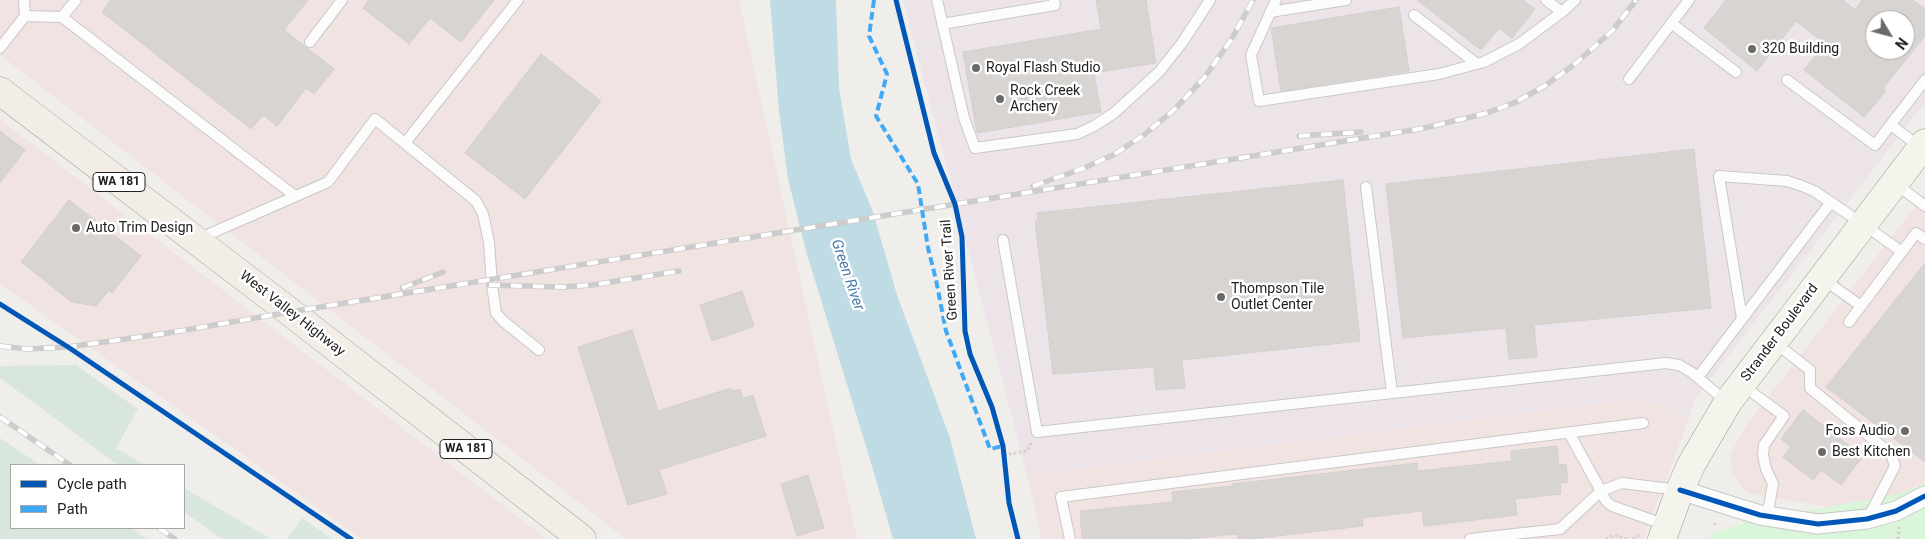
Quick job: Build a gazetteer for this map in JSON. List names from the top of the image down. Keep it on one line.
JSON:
{"streets":{"main road":["WA 181","West Valley Highway","Strander Boulevard"],"cycle path":["Green River Trail"]},"water":["Green River"],"places":["320 Building","Royal Flash Studio","Rock Creek Archery","Auto Trim Design","Thompson Tile Outlet Center","Foss Audio","Best Kitchen"],"legend":["Cycle path","Path"],"north":"bottom right"}
